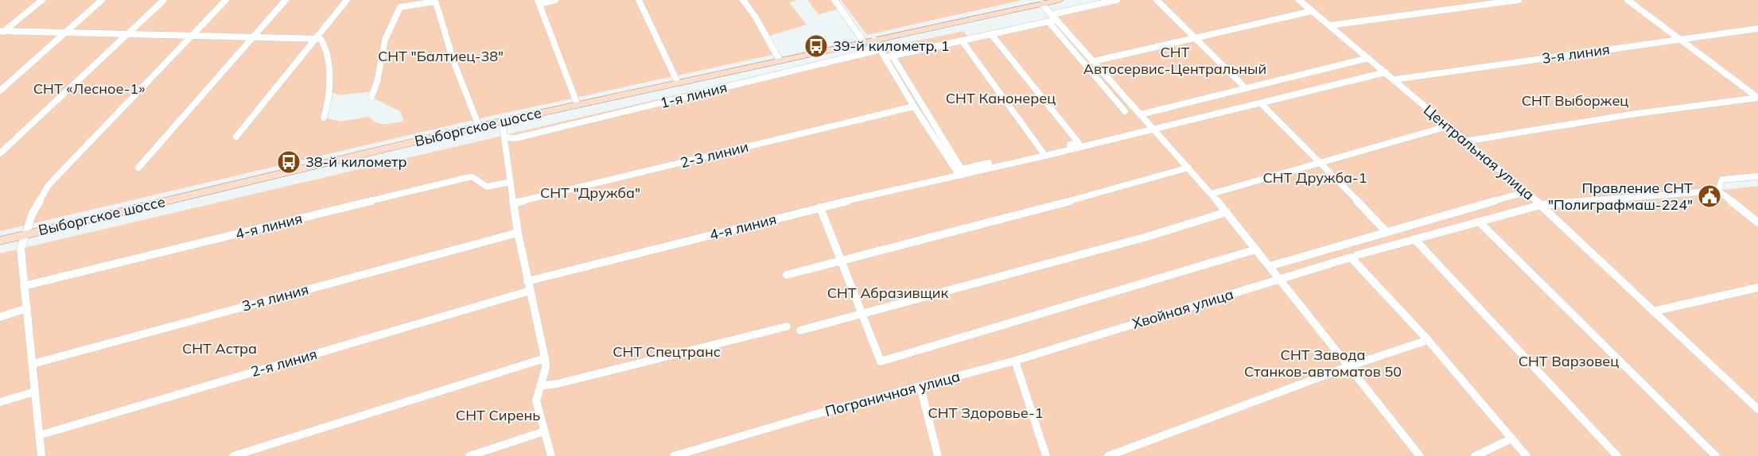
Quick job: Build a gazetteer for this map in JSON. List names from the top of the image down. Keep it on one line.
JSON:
{"streets":{"main road":["Выборгское шоссе"],"street":["3-я линия","1-я линия","Центральная улица","2-3 линии","4-я линия","Хвойная улица","2-я линия","Пограничная улица"]},"crossings":[["3-я линия","Центральная улица"],["Центральная улица","Хвойная улица"],["Хвойная улица","Пограничная улица"]],"parks":["СНТ Автосервис-Центральный","СНТ \"Балтиец-38\"","СНТ «Лесное-1»","СНТ Канонерец","СНТ Выборжец","СНТ Дружба-1","СНТ \"Дружба\"","СНТ Абразивщик","СНТ Астра","СНТ Спецтранс","СНТ Завода Станков-автоматов 50","СНТ Варзовец","СНТ Здоровье-1","СНТ Сирень"],"places":{"bus stop":["39-й километр, 1","38-й километр"],"public building":["Правление СНТ \"Полиграфмаш-224\""]}}
